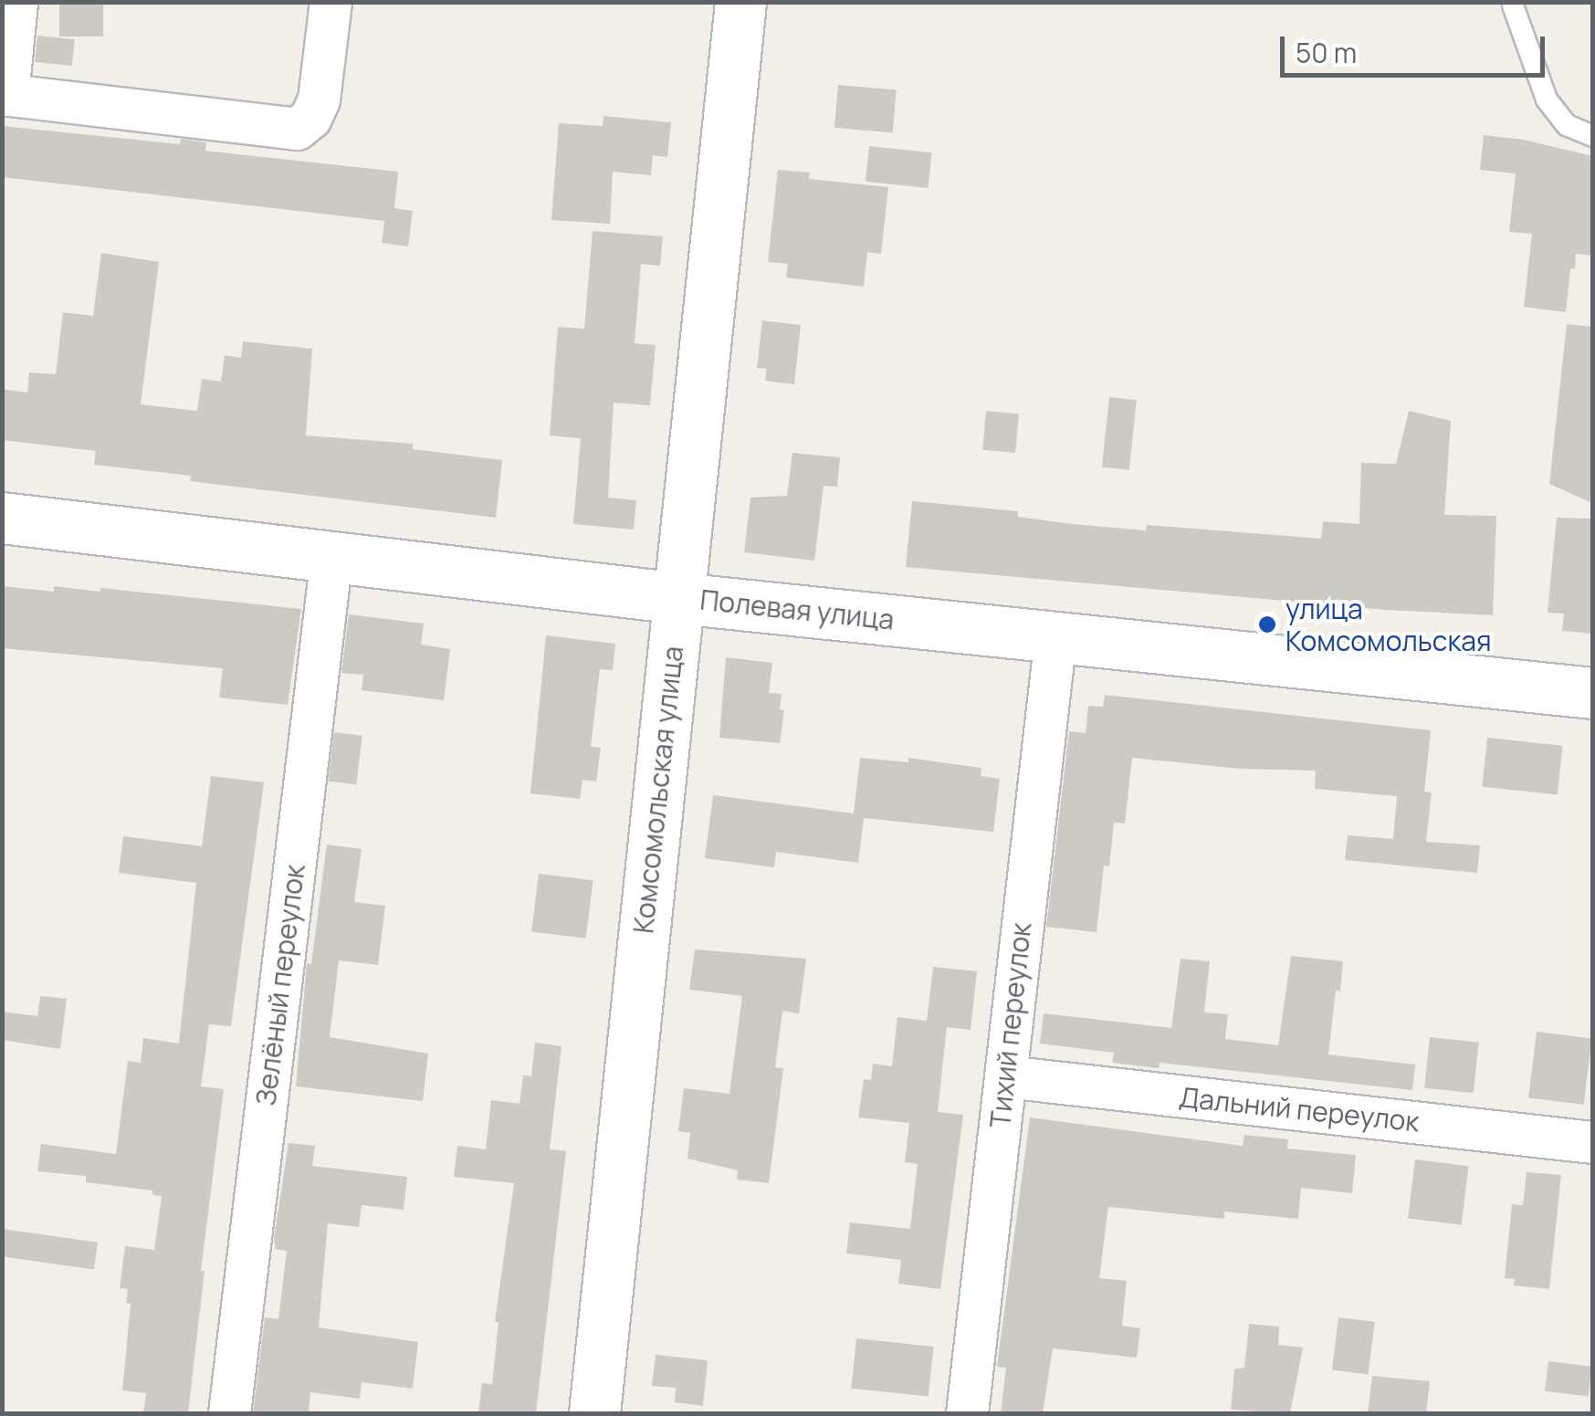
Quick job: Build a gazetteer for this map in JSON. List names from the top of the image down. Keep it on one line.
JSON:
{"streets":{"main road":["Полевая улица","Комсомольская улица"],"street":["Зелёный переулок","Тихий переулок","Дальний переулок"]},"crossings":[["Полевая улица","Комсомольская улица"],["Полевая улица","Зелёный переулок"],["Полевая улица","Тихий переулок"],["Тихий переулок","Дальний переулок"]],"places":["улица Комсомольская"],"scale_bar":"50 m"}
